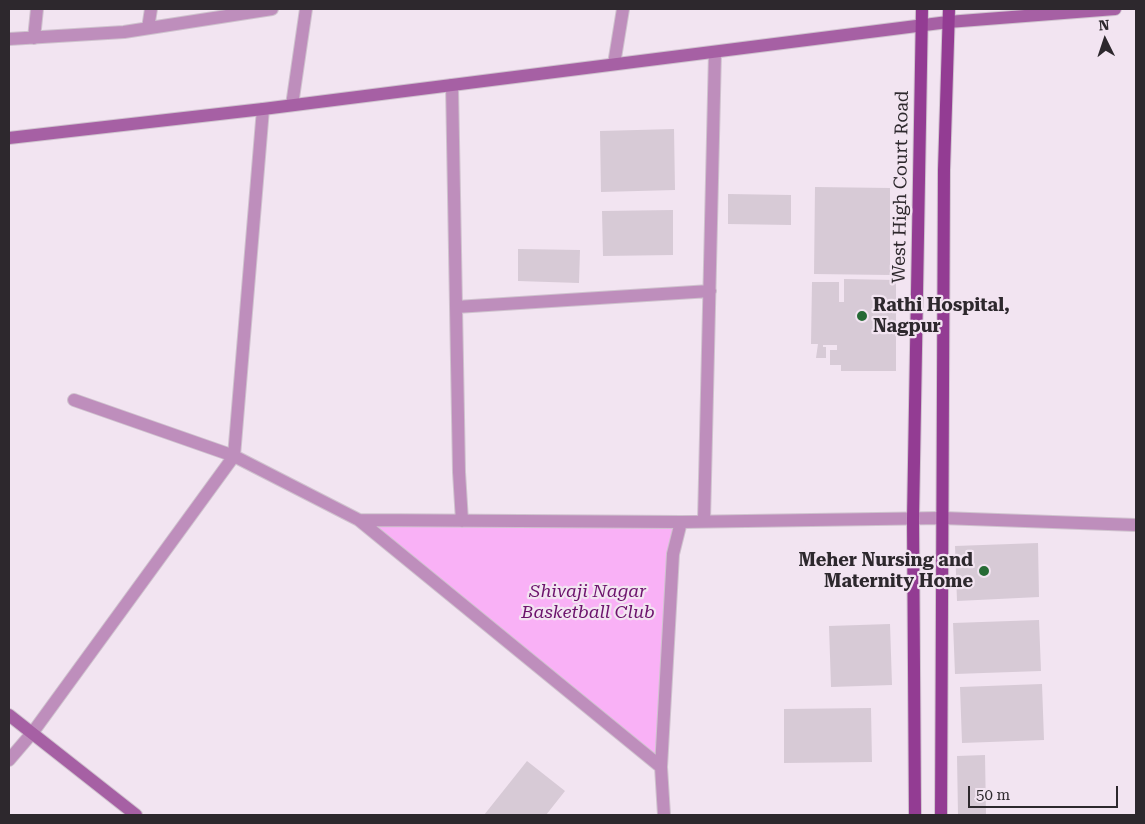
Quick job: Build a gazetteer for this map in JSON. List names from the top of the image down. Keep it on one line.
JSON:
{"streets":{"main road":["West High Court Road"]},"parks":["Shivaji Nagar Basketball Club"],"places":["Rathi Hospital, Nagpur","Meher Nursing and Maternity Home"],"scale_bar":"50 m","north":"top"}
